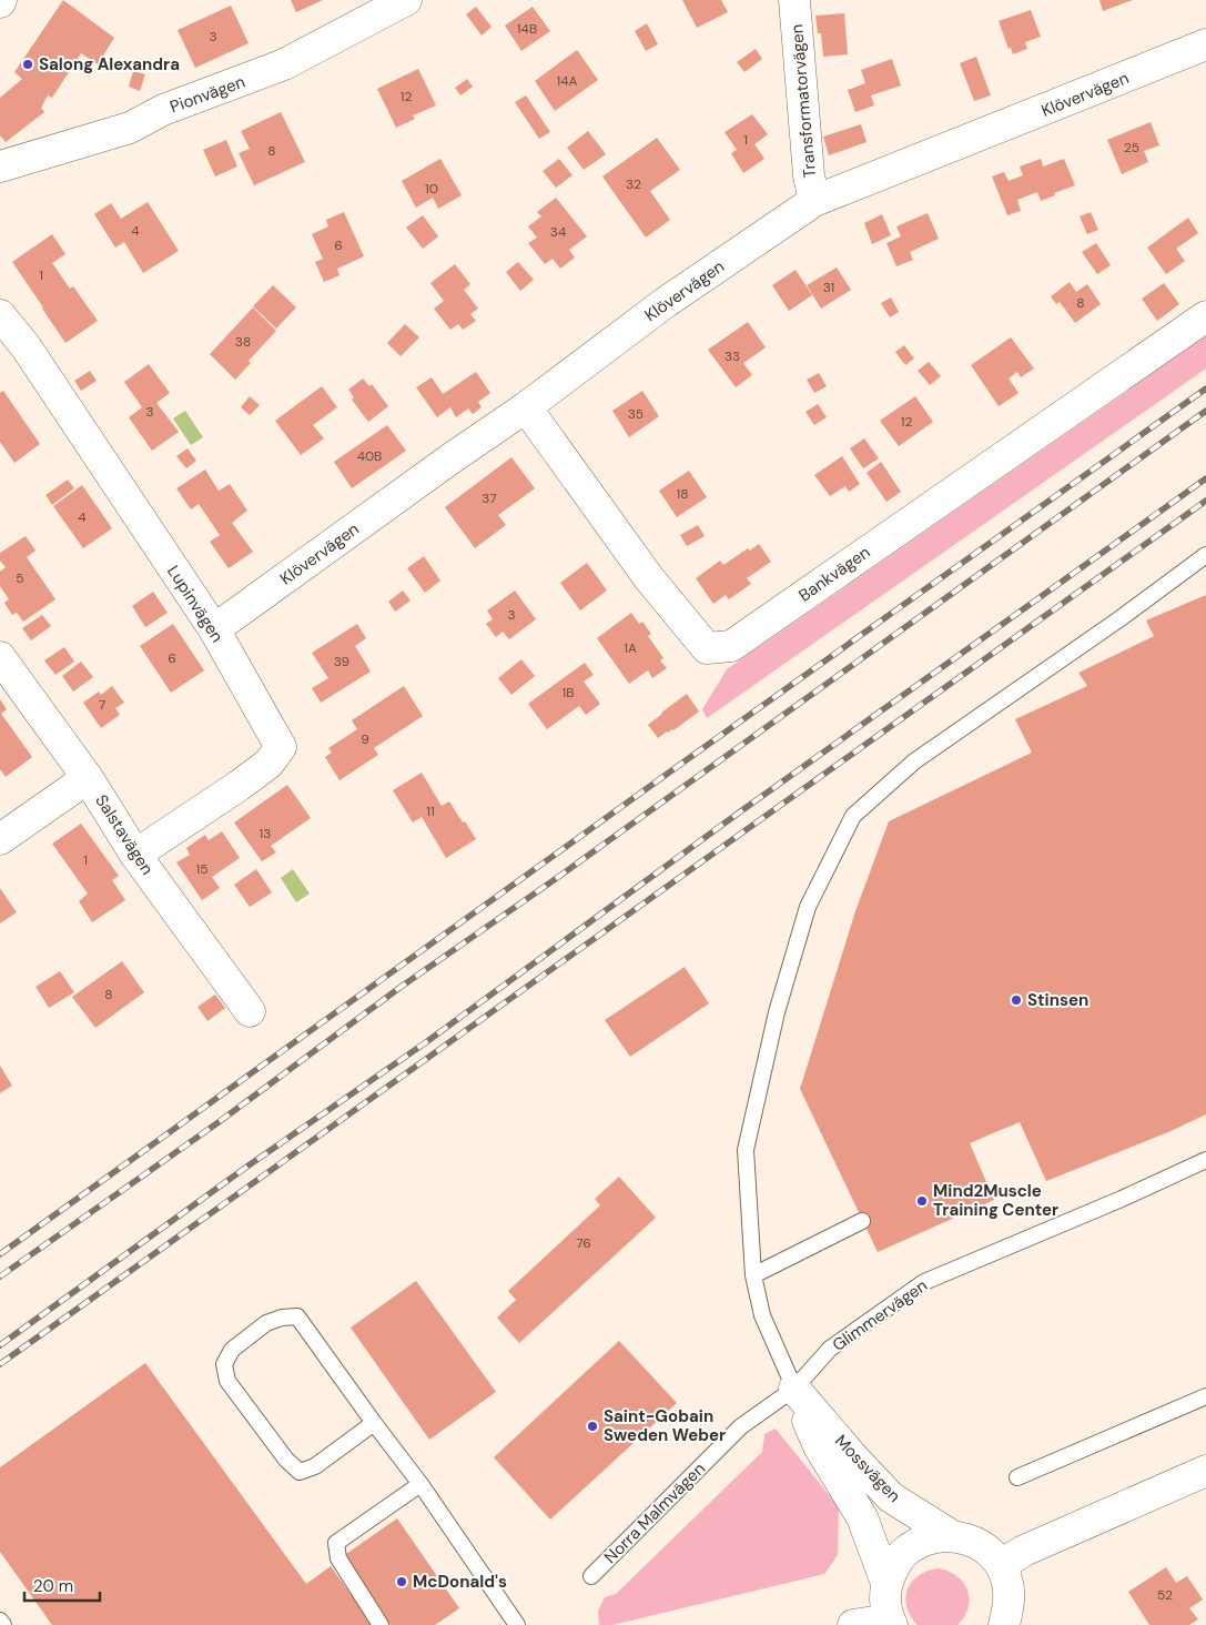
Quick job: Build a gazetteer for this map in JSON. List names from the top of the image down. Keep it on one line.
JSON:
{"streets":{"street":["Pionvägen","Klövervägen","Transformatorvägen","Bankvägen","Lupinvägen","Salstavägen","Mossvägen"],"lane":["Glimmervägen","Norra Malmvägen"]},"crossings":[["Klövervägen","Transformatorvägen"],["Klövervägen","Bankvägen"],["Klövervägen","Lupinvägen"],["Lupinvägen","Salstavägen"],["Glimmervägen","Mossvägen"],["Glimmervägen","Norra Malmvägen"],["Mossvägen","Norra Malmvägen"]],"places":["Salong Alexandra","Stinsen","Mind2Muscle Training Center","Saint-Gobain Sweden Weber","McDonald's"],"house_numbers":["14B","3","14A","12","1","25","8","32","10","4","34","6","1","31","8","38","33","3","35","12","40B","18","37","4","5","3","1A","6","39","1B","7","9","11","13","1","15","8","76","52"],"scale_bar":"20 m"}
